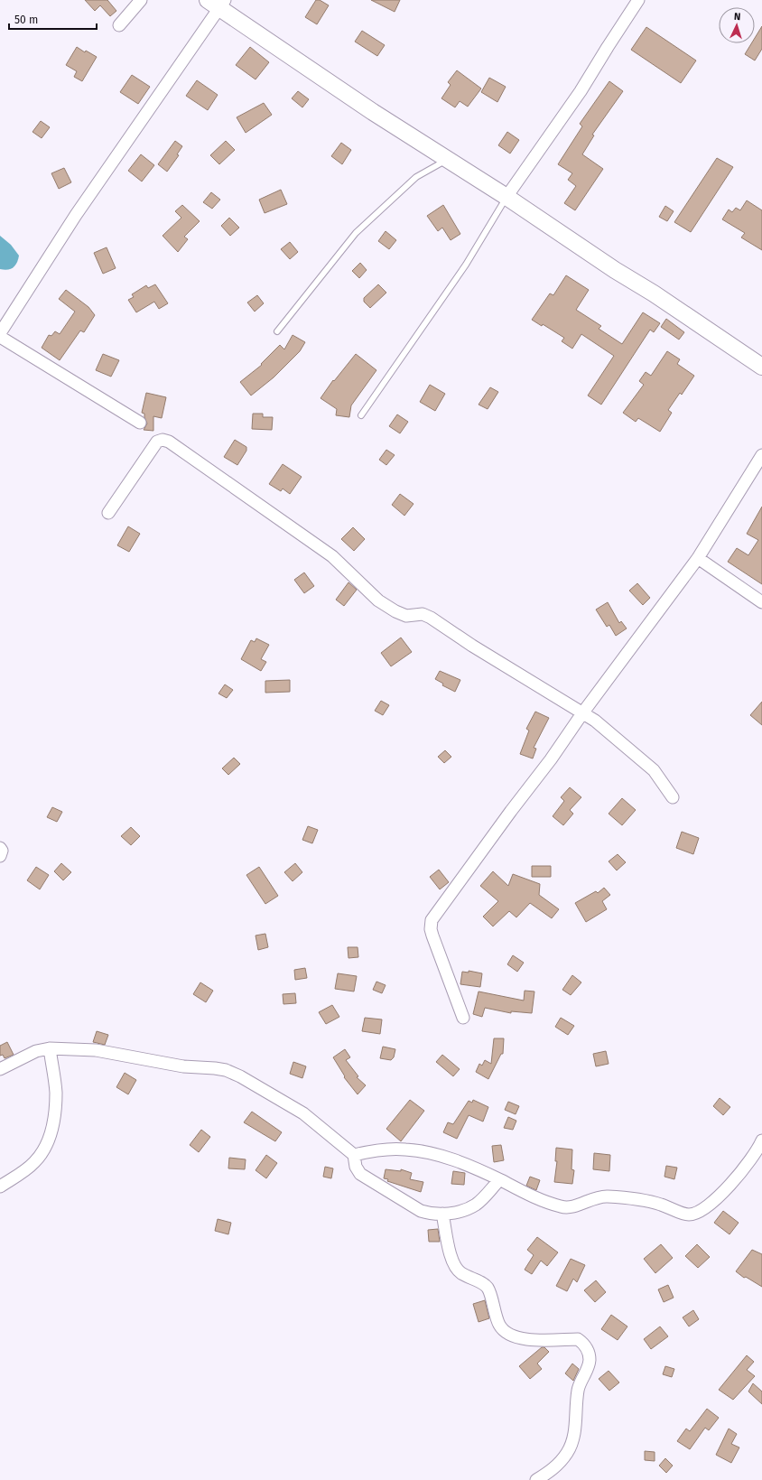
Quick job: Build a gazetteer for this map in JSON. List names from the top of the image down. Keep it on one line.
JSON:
{"scale_bar":"50 m","north":"top"}
